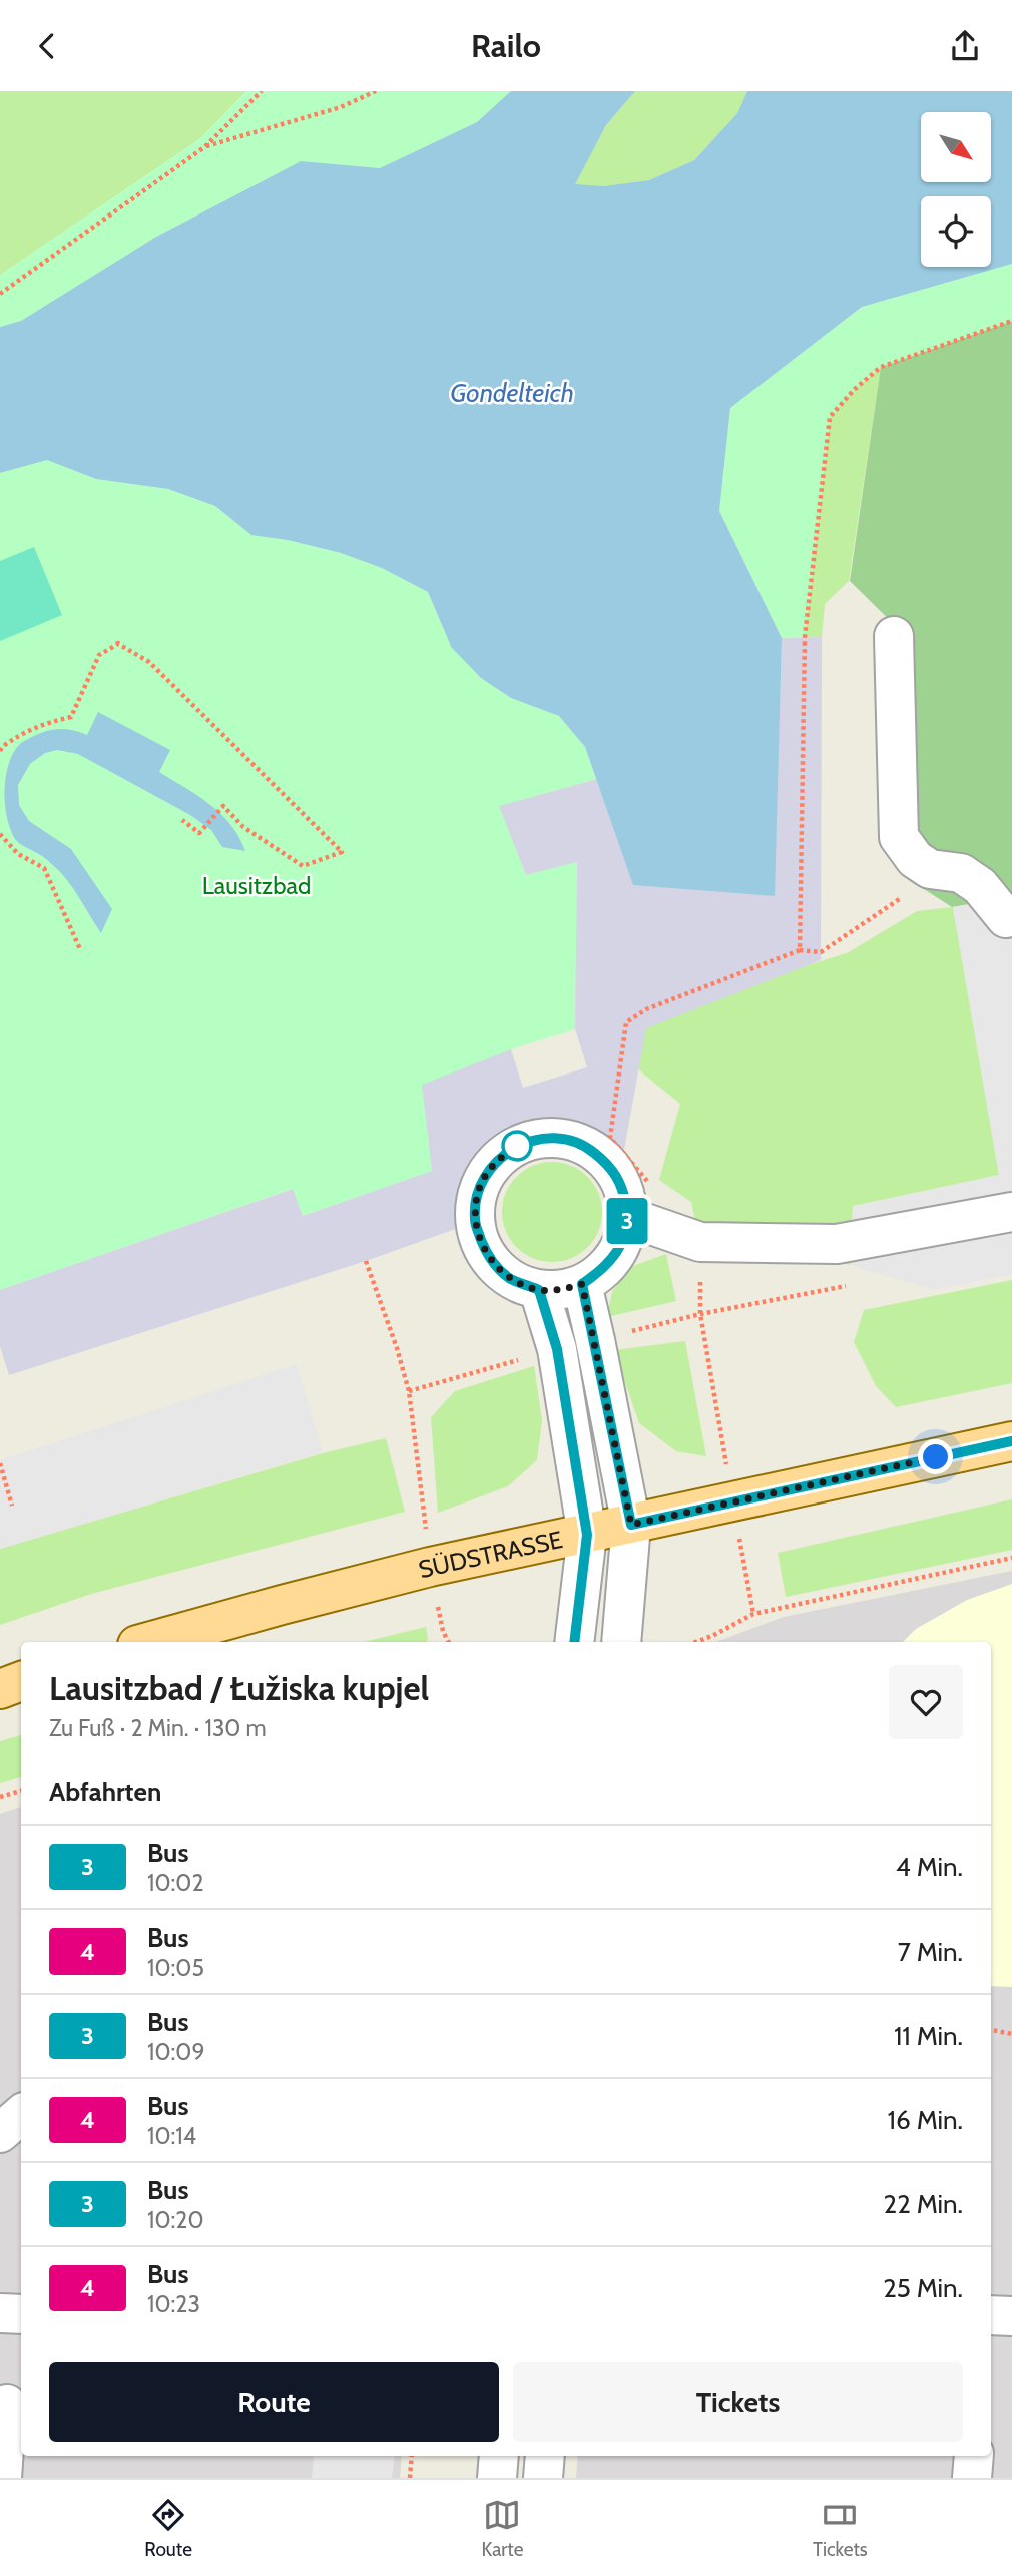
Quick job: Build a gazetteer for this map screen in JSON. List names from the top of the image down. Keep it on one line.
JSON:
{"streets":{"main road":["SÜDSTRASSE"]},"water":["Gondelteich"],"parks":["Lausitzbad"],"lines":["bus line 3"],"north":"bottom right","page":{"header":"Railo","on_map":"3","heading":[["Lausitzbad / Łužiska kupjel","Zu Fuß · 2 Min. · 130 m"],"Abfahrten"],"list":[{"mark":"3","name":"Bus","note":"10:02","value":"4 Min."},{"mark":"4","name":"Bus","note":"10:05","value":"7 Min."},{"mark":"3","name":"Bus","note":"10:09","value":"11 Min."},{"mark":"4","name":"Bus","note":"10:14","value":"16 Min."},{"mark":"3","name":"Bus","note":"10:20","value":"22 Min."},{"mark":"4","name":"Bus","note":"10:23","value":"25 Min."}],"buttons":["Route","Tickets"],"tabs":["Route","Karte","Tickets"]}}
